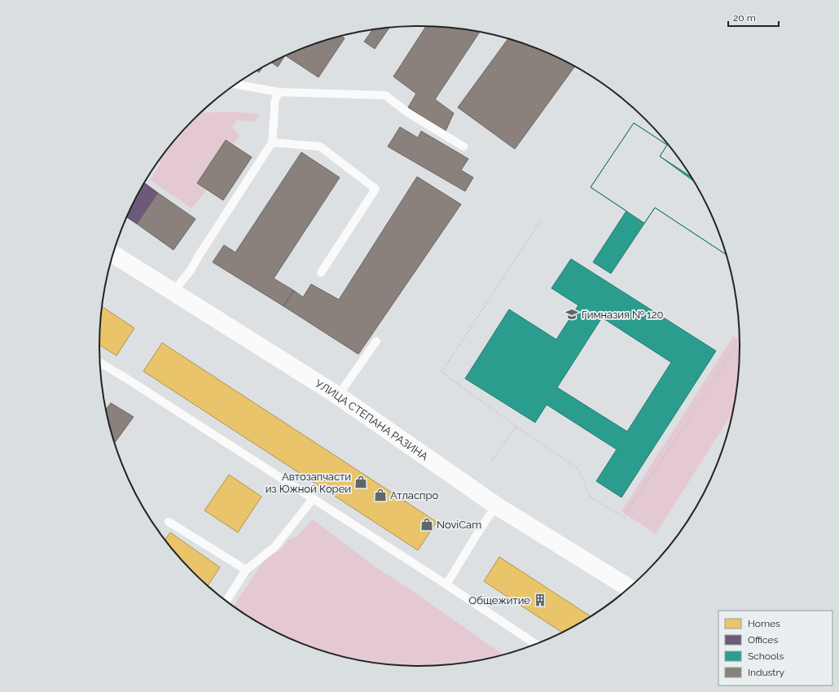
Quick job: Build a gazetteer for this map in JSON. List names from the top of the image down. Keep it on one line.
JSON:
{"streets":{"street":["УЛИЦА СТЕПАНА РАЗИНА"]},"places":{"school or university":["Гимназия № 120"],"shop":["Автозапчасти из Южной Кореи","Атласпро","NoviСam"],"building":["Общежитие"]},"legend":["Homes","Offices","Schools","Industry"],"scale_bar":"20 m"}
